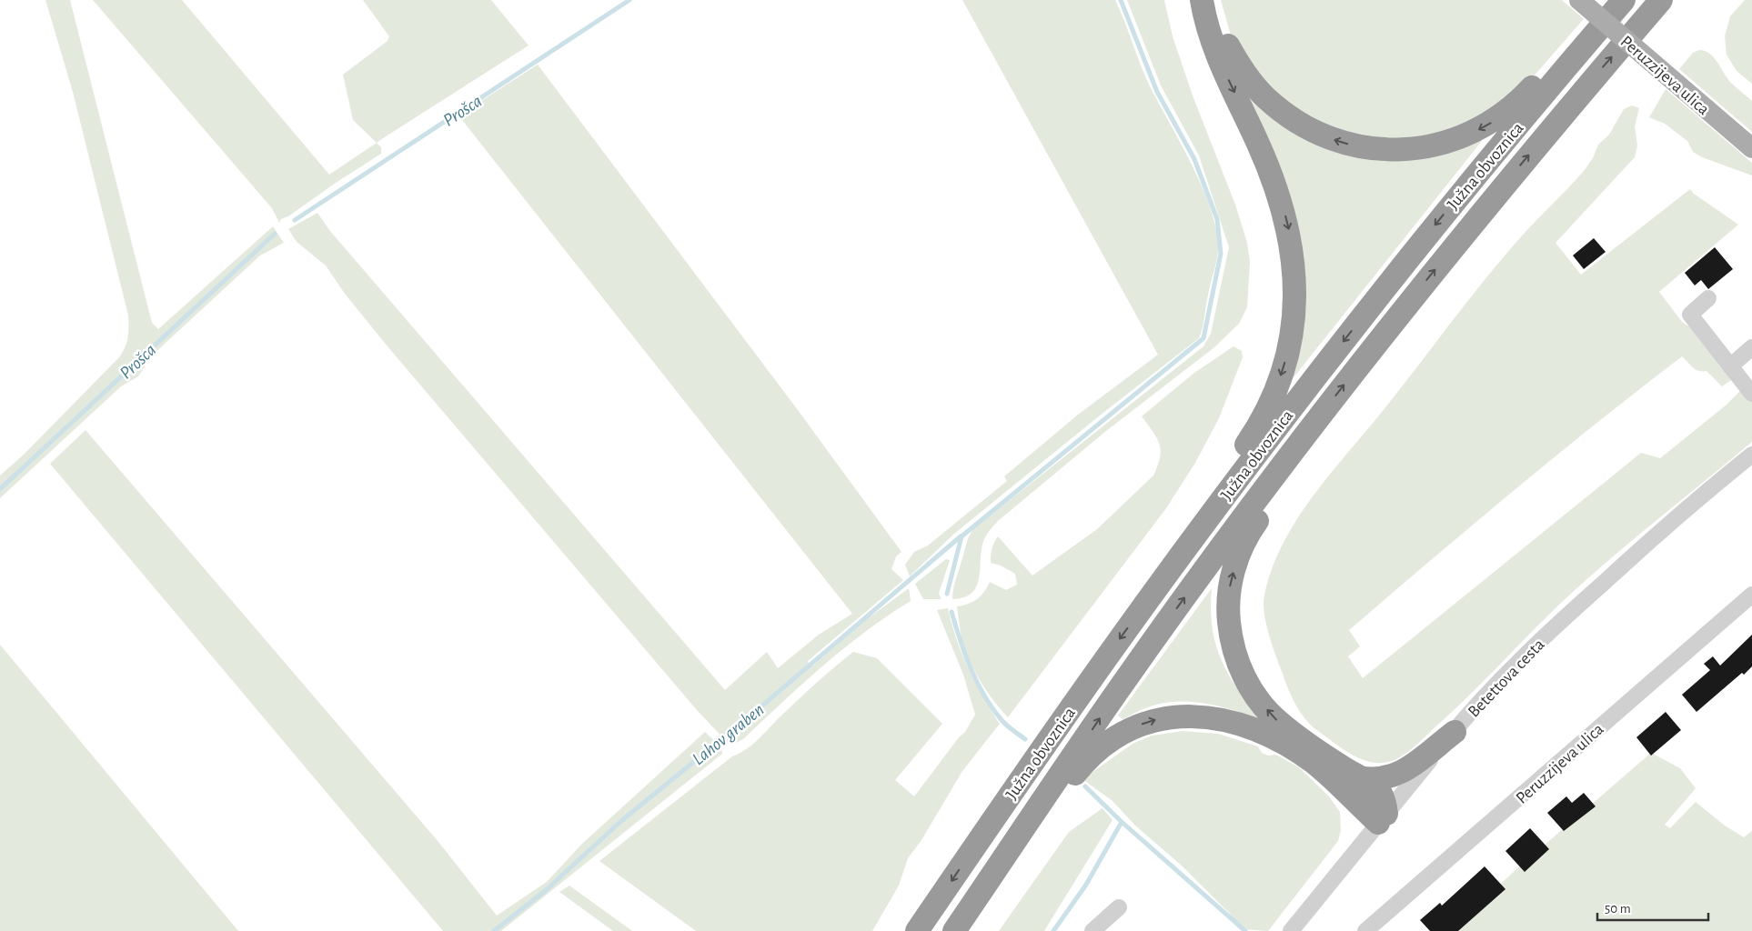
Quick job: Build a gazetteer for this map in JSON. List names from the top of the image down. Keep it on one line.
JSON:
{"streets":{"highway":["Južna obvoznica"],"main road":["Peruzzijeva ulica"],"street":["Betettova cesta"]},"water":["Prošca","Lahov graben"],"scale_bar":"50 m"}
